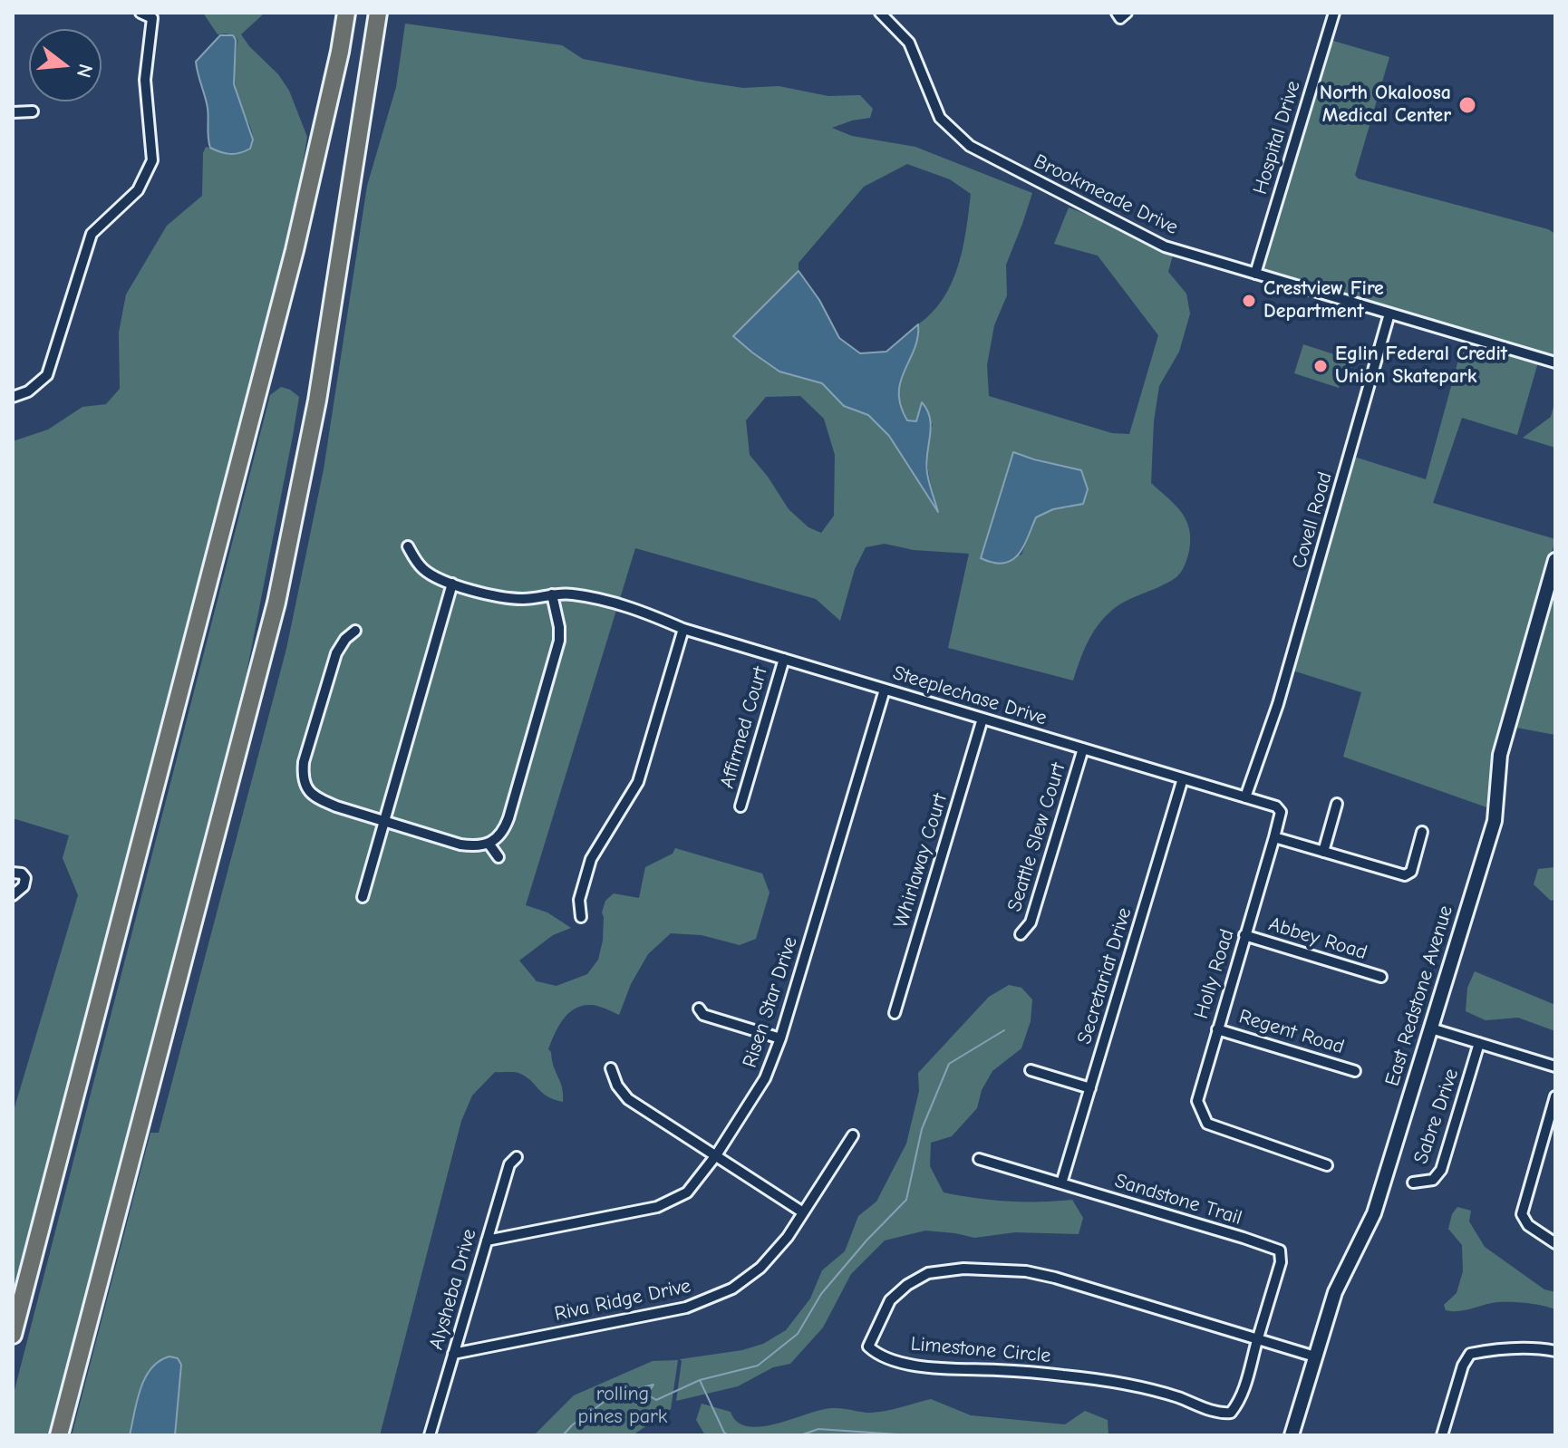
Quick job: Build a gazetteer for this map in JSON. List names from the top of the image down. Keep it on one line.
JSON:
{"streets":{"street":["Hospital Drive","Brookmeade Drive","Covell Road","Steeplechase Drive","Affirmed Court","Seattle Slew Court","Whirlaway Court","Abbey Road","Holly Road","Secretariat Drive","East Redstone Avenue","Risen Star Drive","Regent Road","Sabre Drive","Sandstone Trail","Alysheba Drive","Riva Ridge Drive","Limestone Circle"]},"crossings":[["Hospital Drive","Brookmeade Drive"],["Brookmeade Drive","Covell Road"],["Covell Road","Steeplechase Drive"],["Covell Road","Holly Road"],["Steeplechase Drive","Affirmed Court"],["Steeplechase Drive","Seattle Slew Court"],["Steeplechase Drive","Whirlaway Court"],["Steeplechase Drive","Holly Road"],["Steeplechase Drive","Secretariat Drive"],["Steeplechase Drive","Risen Star Drive"],["Abbey Road","Holly Road"],["Holly Road","Regent Road"],["Secretariat Drive","Sandstone Trail"],["East Redstone Avenue","Limestone Circle"],["Risen Star Drive","Alysheba Drive"],["Sandstone Trail","Limestone Circle"],["Alysheba Drive","Riva Ridge Drive"]],"parks":["rolling pines park"],"places":["North Okaloosa Medical Center","Crestview Fire Department","Eglin Federal Credit Union Skatepark"],"north":"right"}
